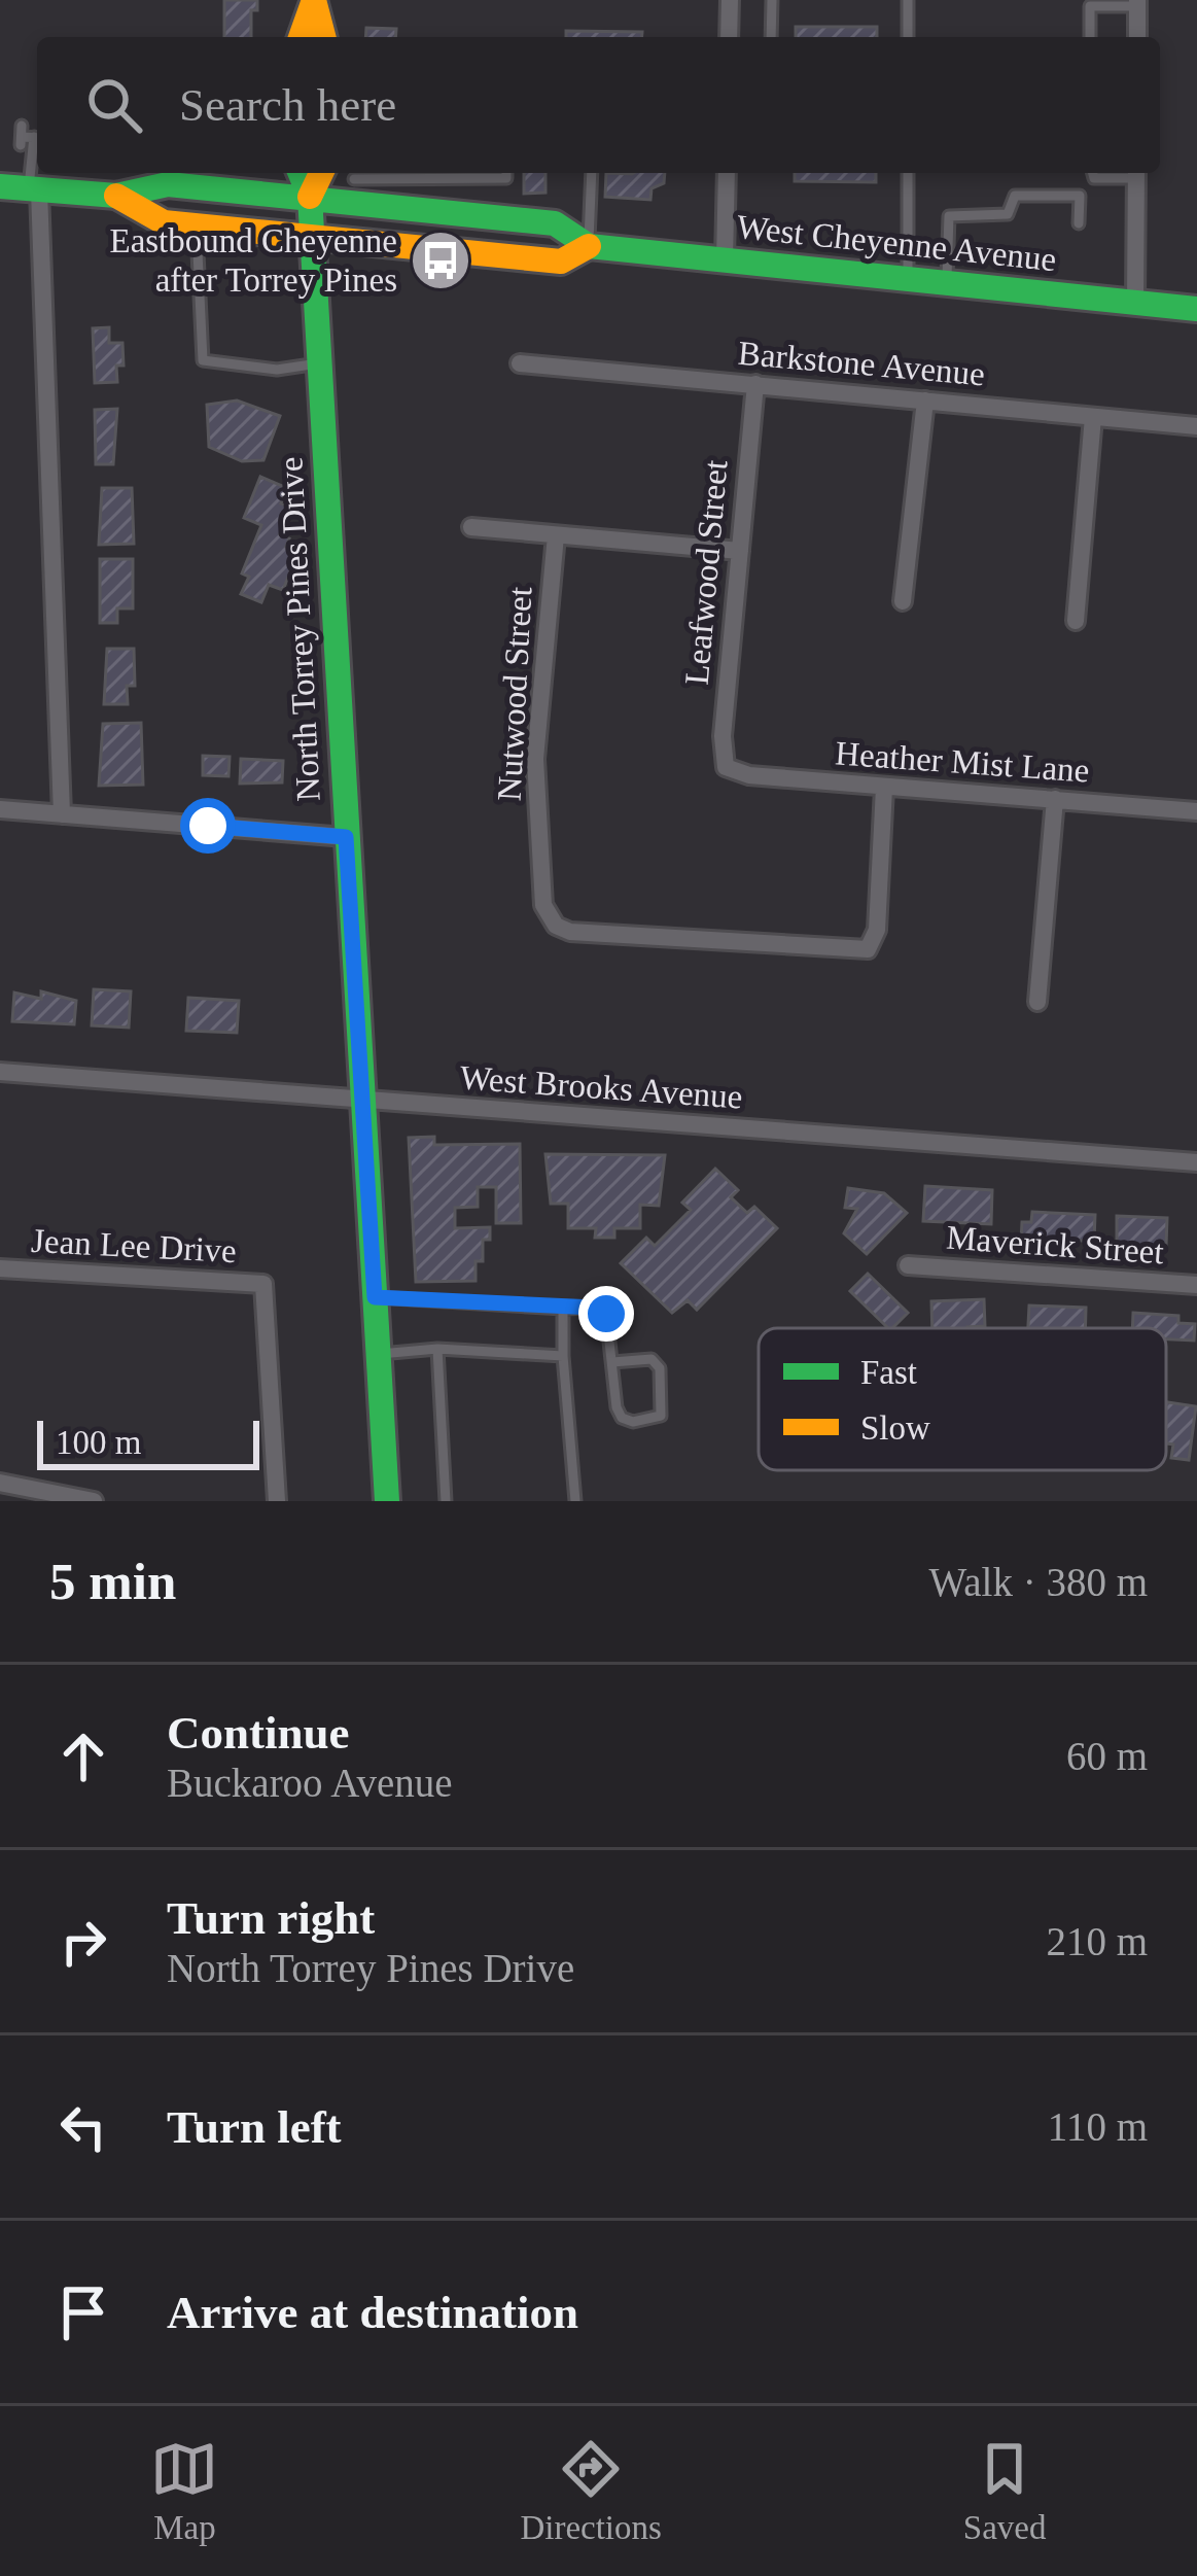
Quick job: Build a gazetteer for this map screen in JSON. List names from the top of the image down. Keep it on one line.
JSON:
{"streets":{"main road":["West Cheyenne Avenue","North Torrey Pines Drive"],"street":["Barkstone Avenue","Leafwood Street","Nutwood Street","Heather Mist Lane","West Brooks Avenue","Maverick Street","Jean Lee Drive"]},"crossings":[["West Cheyenne Avenue","North Torrey Pines Drive"],["Barkstone Avenue","Leafwood Street"],["Leafwood Street","Heather Mist Lane"],["North Torrey Pines Drive","West Brooks Avenue"],["Nutwood Street","Heather Mist Lane"]],"places":{"bus stop":["Eastbound Cheyenne after Torrey Pines"]},"legend":["Fast","Slow"],"scale_bar":"100 m","page":{"search":"Search here","scale":"100 m","heading":["5 min","Walk · 380 m"],"list":[["Continue","Buckaroo Avenue","60 m"],["Turn right","North Torrey Pines Drive","210 m"],["Turn left","110 m"],"Arrive at destination"],"nav":["Map","Directions","Saved"]}}
